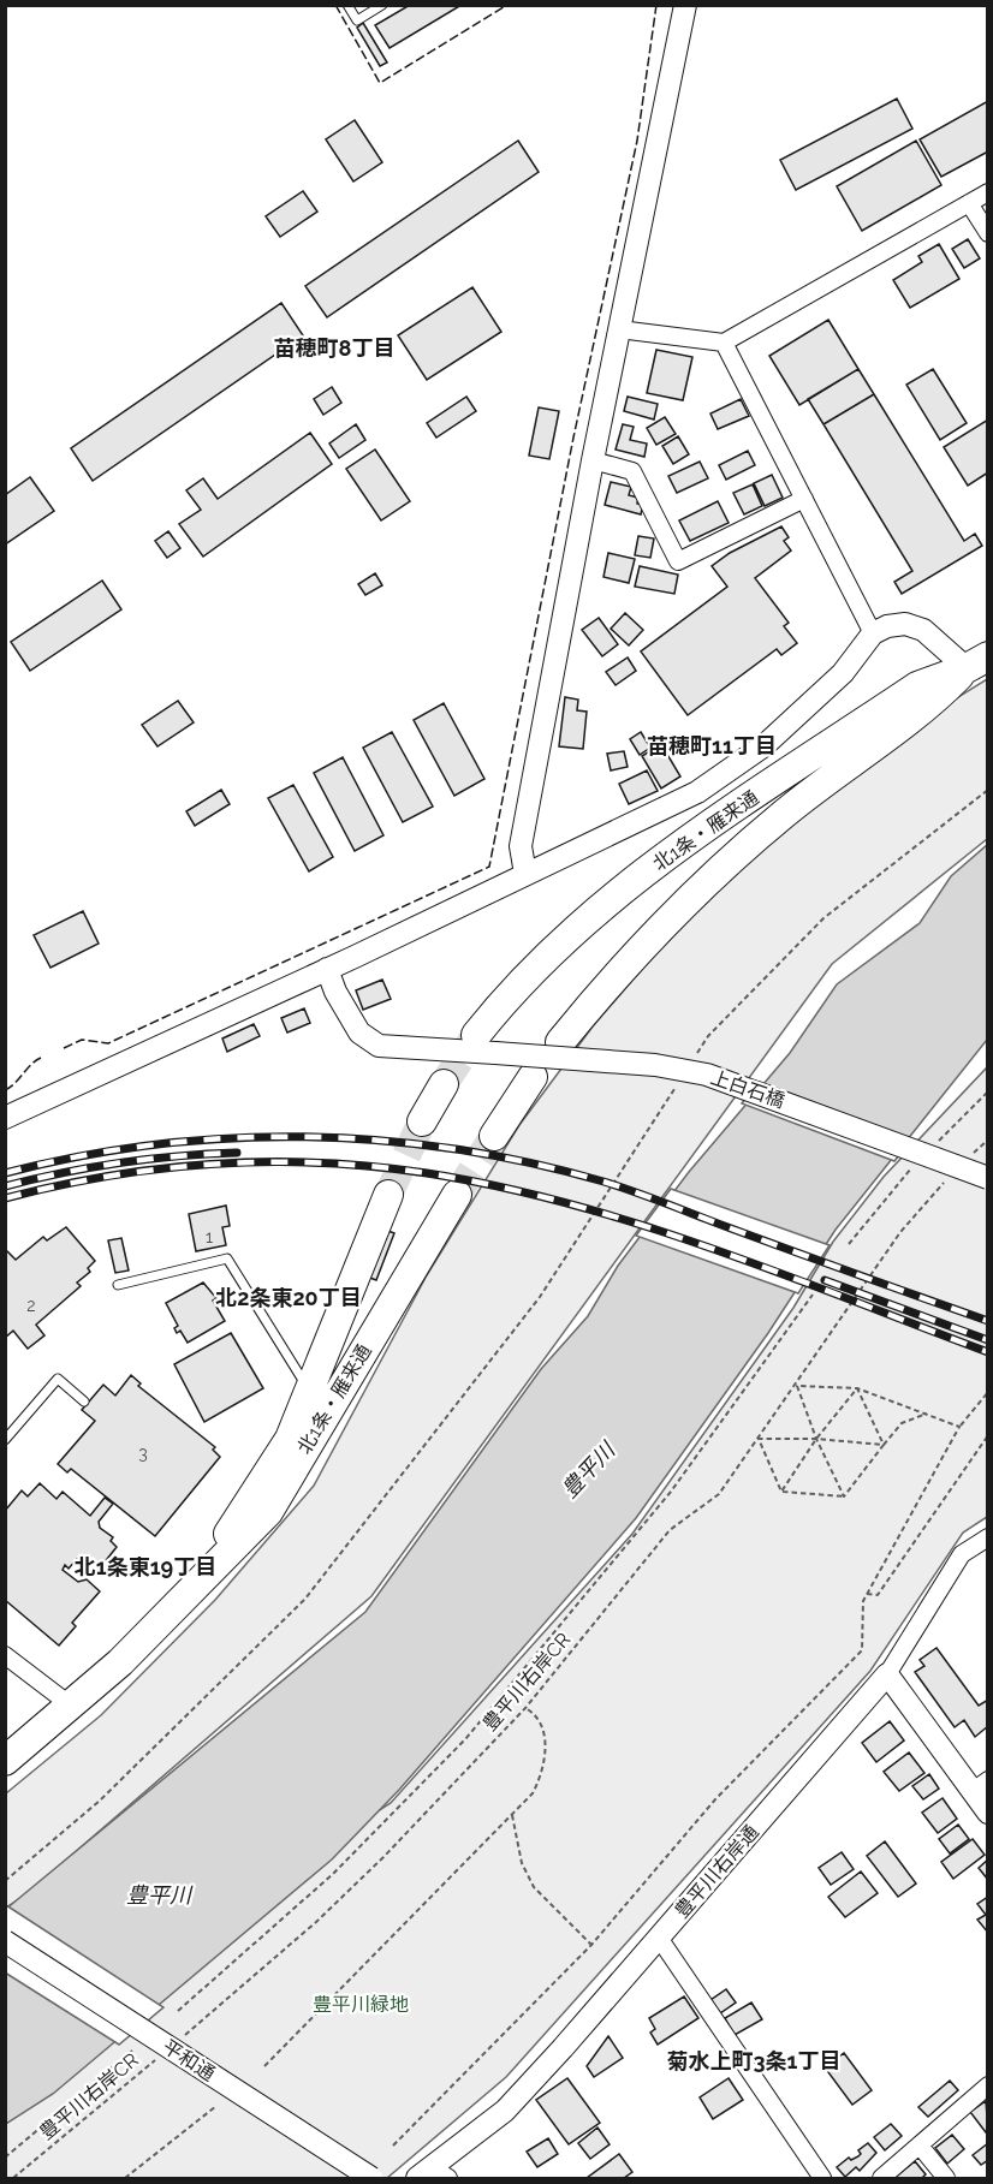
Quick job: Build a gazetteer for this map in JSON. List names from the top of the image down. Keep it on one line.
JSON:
{"streets":{"highway":["北1条・雁来通"],"street":["上白石橋","豊平川右岸通","平和通"],"path":["豊平川右岸CR"]},"crossings":[["北1条・雁来通","上白石橋"]],"districts":["苗穂町8丁目","苗穂町11丁目","北2条東20丁目","北1条東19丁目","菊水上町3条1丁目"],"water":["豊平川"],"parks":["豊平川緑地"],"house_numbers":["1","2","3"]}
